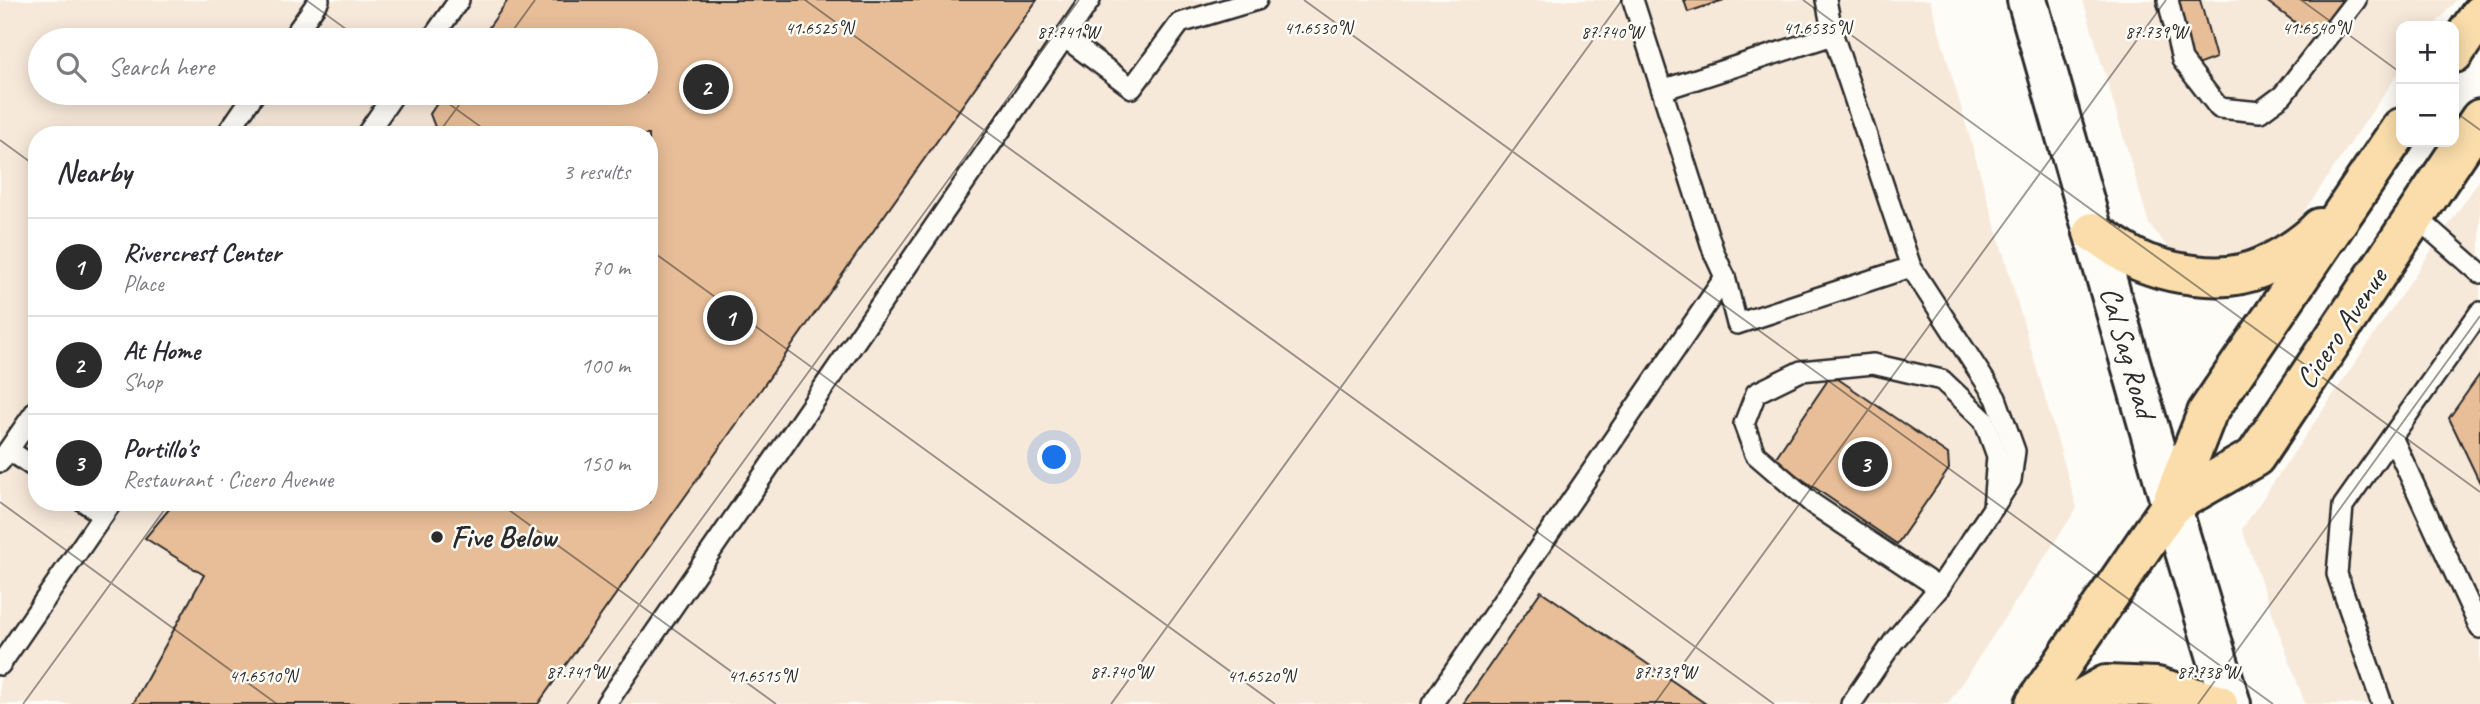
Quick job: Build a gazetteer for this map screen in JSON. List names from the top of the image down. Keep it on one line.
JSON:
{"streets":{"main road":["Cicero Avenue","Cal Sag Road"]},"crossings":[["Cicero Avenue","Cal Sag Road"]],"places":["Five Below"],"page":{"map_buttons":["+","−"],"search":"Search here","pins":["2","1","3"],"heading":["Nearby","3 results"],"list":[{"mark":"1","name":"Rivercrest Center","note":"Place","value":"70 m"},{"mark":"2","name":"At Home","note":"Shop","value":"100 m"},{"mark":"3","name":"Portillo's","note":"Restaurant · Cicero Avenue","value":"150 m"}]},"coordinates":["41.6525°N","41.6530°N","41.6535°N","41.6540°N","87.740°W","87.739°W","87.741°W","87.738°W","41.6510°N","41.6515°N","41.6520°N"]}
